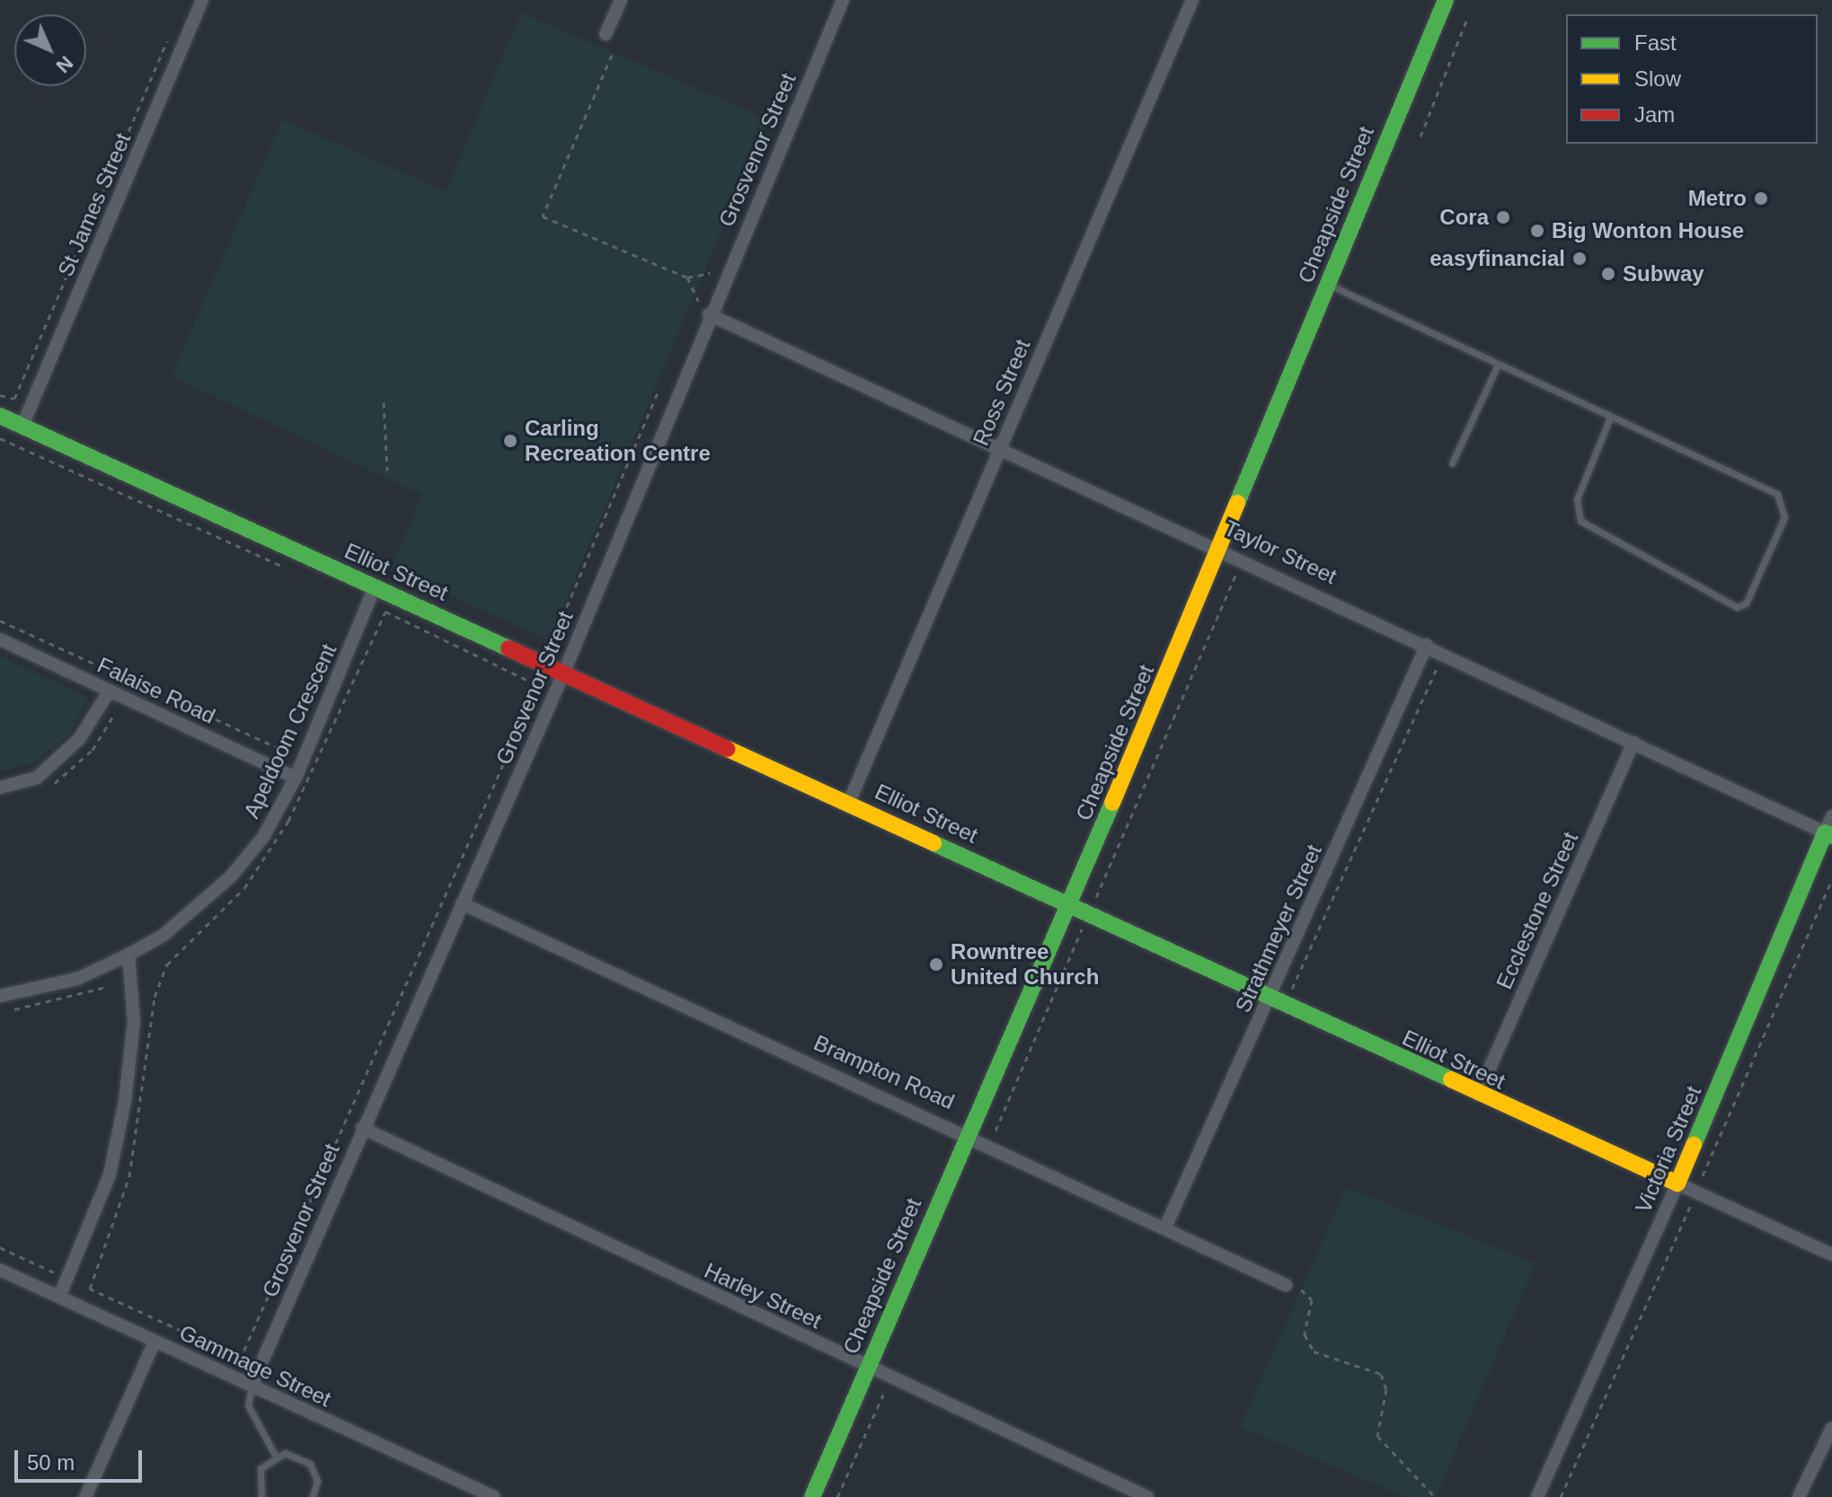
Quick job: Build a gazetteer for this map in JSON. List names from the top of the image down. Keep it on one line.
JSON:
{"streets":{"street":["Grosvenor Street","St James Street","Cheapside Street","Ross Street","Taylor Street","Elliot Street","Falaise Road","Apeldoom Crescent","Ecclestone Street","Strathmeyer Street","Brampton Road","Victoria Street","Harley Street","Gammage Street"]},"crossings":[["Grosvenor Street","Taylor Street"],["Grosvenor Street","Elliot Street"],["Grosvenor Street","Brampton Road"],["Grosvenor Street","Harley Street"],["Grosvenor Street","Gammage Street"],["St James Street","Elliot Street"],["Cheapside Street","Taylor Street"],["Cheapside Street","Elliot Street"],["Cheapside Street","Brampton Road"],["Cheapside Street","Harley Street"],["Ross Street","Taylor Street"],["Ross Street","Elliot Street"],["Taylor Street","Ecclestone Street"],["Taylor Street","Strathmeyer Street"],["Taylor Street","Victoria Street"],["Elliot Street","Apeldoom Crescent"],["Elliot Street","Ecclestone Street"],["Elliot Street","Strathmeyer Street"],["Elliot Street","Victoria Street"],["Falaise Road","Apeldoom Crescent"],["Strathmeyer Street","Brampton Road"]],"places":["Metro","Cora","Big Wonton House","easyfinancial","Subway","Carling Recreation Centre","Rowntree United Church"],"legend":["Fast","Slow","Jam"],"scale_bar":"50 m","north":"bottom right"}
